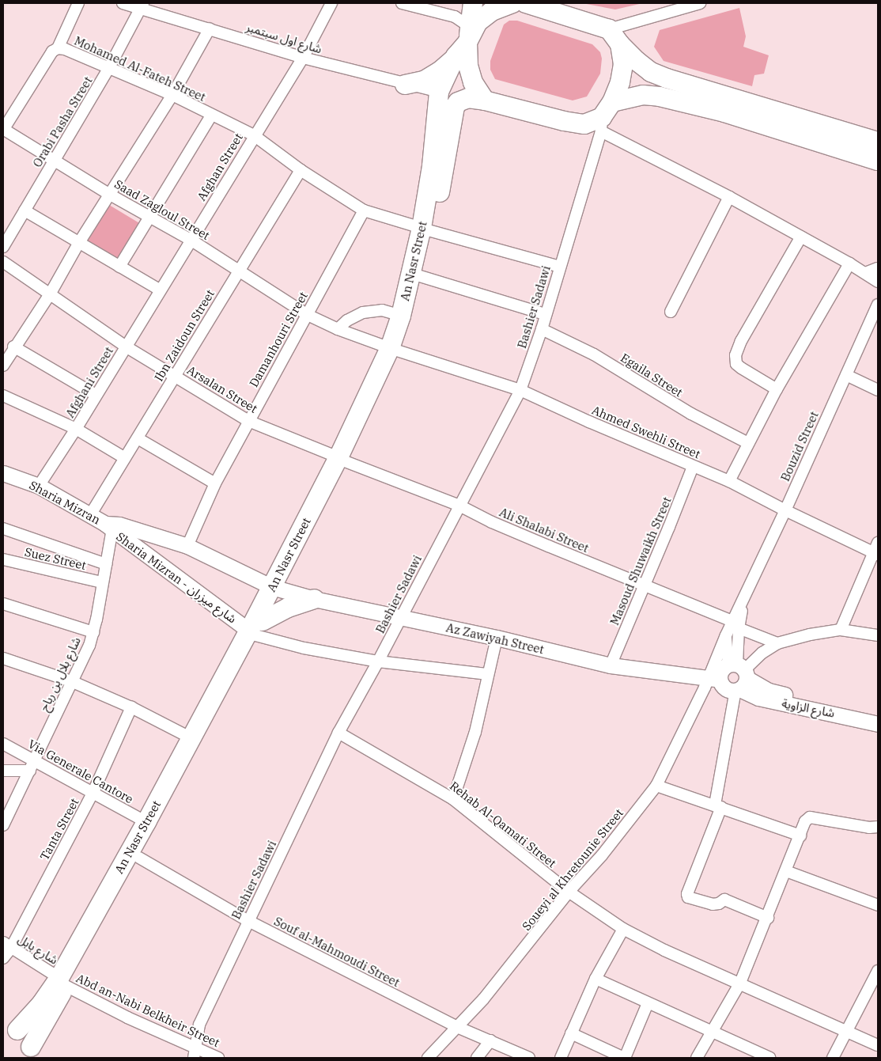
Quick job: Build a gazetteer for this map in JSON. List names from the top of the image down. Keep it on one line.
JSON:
{"streets":{"highway":["An Nasr Street"],"main road":["Sharia Mizran","Sharia Mizran - شارع ميزران","Az Zawiyah Street","شارع الزاوية"],"street":["شارع اول سبتمبر","Mohamed Al-Fateh Street","Orabi Pasha Street","Afghan Street","Saad Zagloul Street","Bashier Sadawi","Ibn Zaidoun Street","Damanhouri Street","Egaila Street","Afghani Street","Arsalan Street","Ahmed Swehli Street","Bouzid Street","Ali Shalabi Street","Suez Street","Masoud Shuwaikh Street","شارع بلال بن رباح","Via Generale Cantore","Rehab Al-Qamati Street","Tanta Street","Soueyi al Khretounie Street","شارع بابل","Souf al-Mahmoudi Street","Abd an-Nabi Belkheir Street"]},"crossings":[["شارع اول سبتمبر","Orabi Pasha Street"],["شارع اول سبتمبر","Afghan Street"],["شارع اول سبتمبر","An Nasr Street"],["Mohamed Al-Fateh Street","Orabi Pasha Street"],["Mohamed Al-Fateh Street","Afghan Street"],["Mohamed Al-Fateh Street","An Nasr Street"],["Mohamed Al-Fateh Street","Bashier Sadawi"],["Mohamed Al-Fateh Street","Ibn Zaidoun Street"],["Mohamed Al-Fateh Street","Damanhouri Street"],["Orabi Pasha Street","Saad Zagloul Street"],["Afghan Street","Saad Zagloul Street"],["Afghan Street","Afghani Street"],["Saad Zagloul Street","Ibn Zaidoun Street"],["Saad Zagloul Street","Damanhouri Street"],["Saad Zagloul Street","Ahmed Swehli Street"],["An Nasr Street","Arsalan Street"],["An Nasr Street","Ahmed Swehli Street"],["An Nasr Street","Ali Shalabi Street"],["An Nasr Street","Sharia Mizran - شارع ميزران"],["An Nasr Street","Az Zawiyah Street"],["An Nasr Street","Via Generale Cantore"],["An Nasr Street","شارع بابل"],["An Nasr Street","Souf al-Mahmoudi Street"],["An Nasr Street","Abd an-Nabi Belkheir Street"],["Bashier Sadawi","Egaila Street"],["Bashier Sadawi","Ahmed Swehli Street"],["Bashier Sadawi","Ali Shalabi Street"],["Bashier Sadawi","Az Zawiyah Street"],["Bashier Sadawi","Rehab Al-Qamati Street"],["Bashier Sadawi","Souf al-Mahmoudi Street"],["Bashier Sadawi","Abd an-Nabi Belkheir Street"],["Ibn Zaidoun Street","Arsalan Street"],["Ibn Zaidoun Street","Sharia Mizran"],["Damanhouri Street","Arsalan Street"],["Damanhouri Street","Az Zawiyah Street"],["Afghani Street","Arsalan Street"],["Afghani Street","Sharia Mizran"],["Arsalan Street","Ali Shalabi Street"],["Ahmed Swehli Street","Bouzid Street"],["Ahmed Swehli Street","Masoud Shuwaikh Street"],["Bouzid Street","Ali Shalabi Street"],["Bouzid Street","Az Zawiyah Street"],["Bouzid Street","شارع الزاوية"],["Bouzid Street","Soueyi al Khretounie Street"],["Sharia Mizran","Sharia Mizran - شارع ميزران"],["Sharia Mizran","Az Zawiyah Street"],["Sharia Mizran","شارع بلال بن رباح"],["Ali Shalabi Street","Masoud Shuwaikh Street"],["Suez Street","شارع بلال بن رباح"],["Masoud Shuwaikh Street","Az Zawiyah Street"],["Sharia Mizran - شارع ميزران","Az Zawiyah Street"],["Sharia Mizran - شارع ميزران","شارع بلال بن رباح"],["Az Zawiyah Street","شارع بلال بن رباح"],["Az Zawiyah Street","شارع الزاوية"],["Az Zawiyah Street","Soueyi al Khretounie Street"],["شارع بلال بن رباح","Via Generale Cantore"],["شارع الزاوية","Soueyi al Khretounie Street"],["Via Generale Cantore","Tanta Street"],["Rehab Al-Qamati Street","Soueyi al Khretounie Street"],["Tanta Street","شارع بابل"],["Soueyi al Khretounie Street","Souf al-Mahmoudi Street"],["شارع بابل","Abd an-Nabi Belkheir Street"]]}
